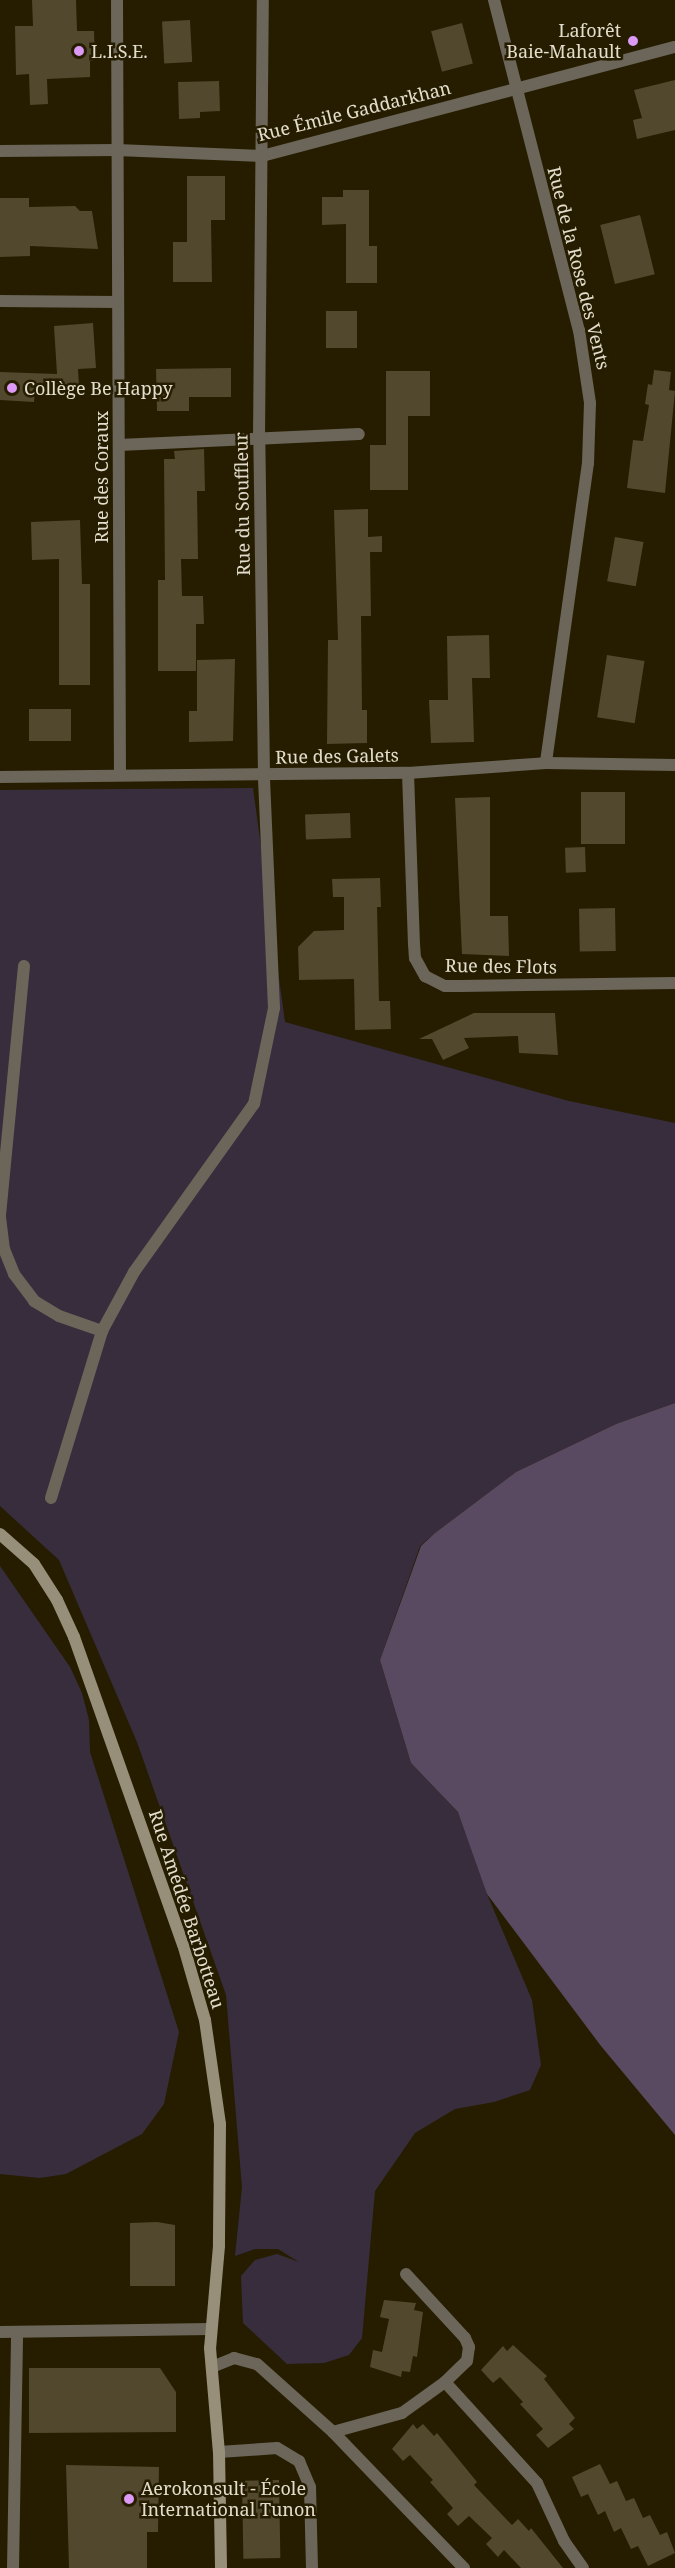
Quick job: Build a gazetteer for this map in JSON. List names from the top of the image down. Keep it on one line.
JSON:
{"streets":{"street":["Rue Émile Gaddarkhan","Rue de la Rose des Vents","Rue des Coraux","Rue du Souffleur","Rue des Galets","Rue des Flots","Rue Amédée Barbotteau"]},"crossings":[["Rue Émile Gaddarkhan","Rue de la Rose des Vents"],["Rue Émile Gaddarkhan","Rue des Coraux"],["Rue Émile Gaddarkhan","Rue du Souffleur"],["Rue de la Rose des Vents","Rue des Galets"],["Rue des Coraux","Rue des Galets"],["Rue du Souffleur","Rue des Galets"],["Rue des Galets","Rue des Flots"]],"places":["Laforêt Baie-Mahault","L.I.S.E.","Collège Be Happy","Aerokonsult - École International Tunon"]}
